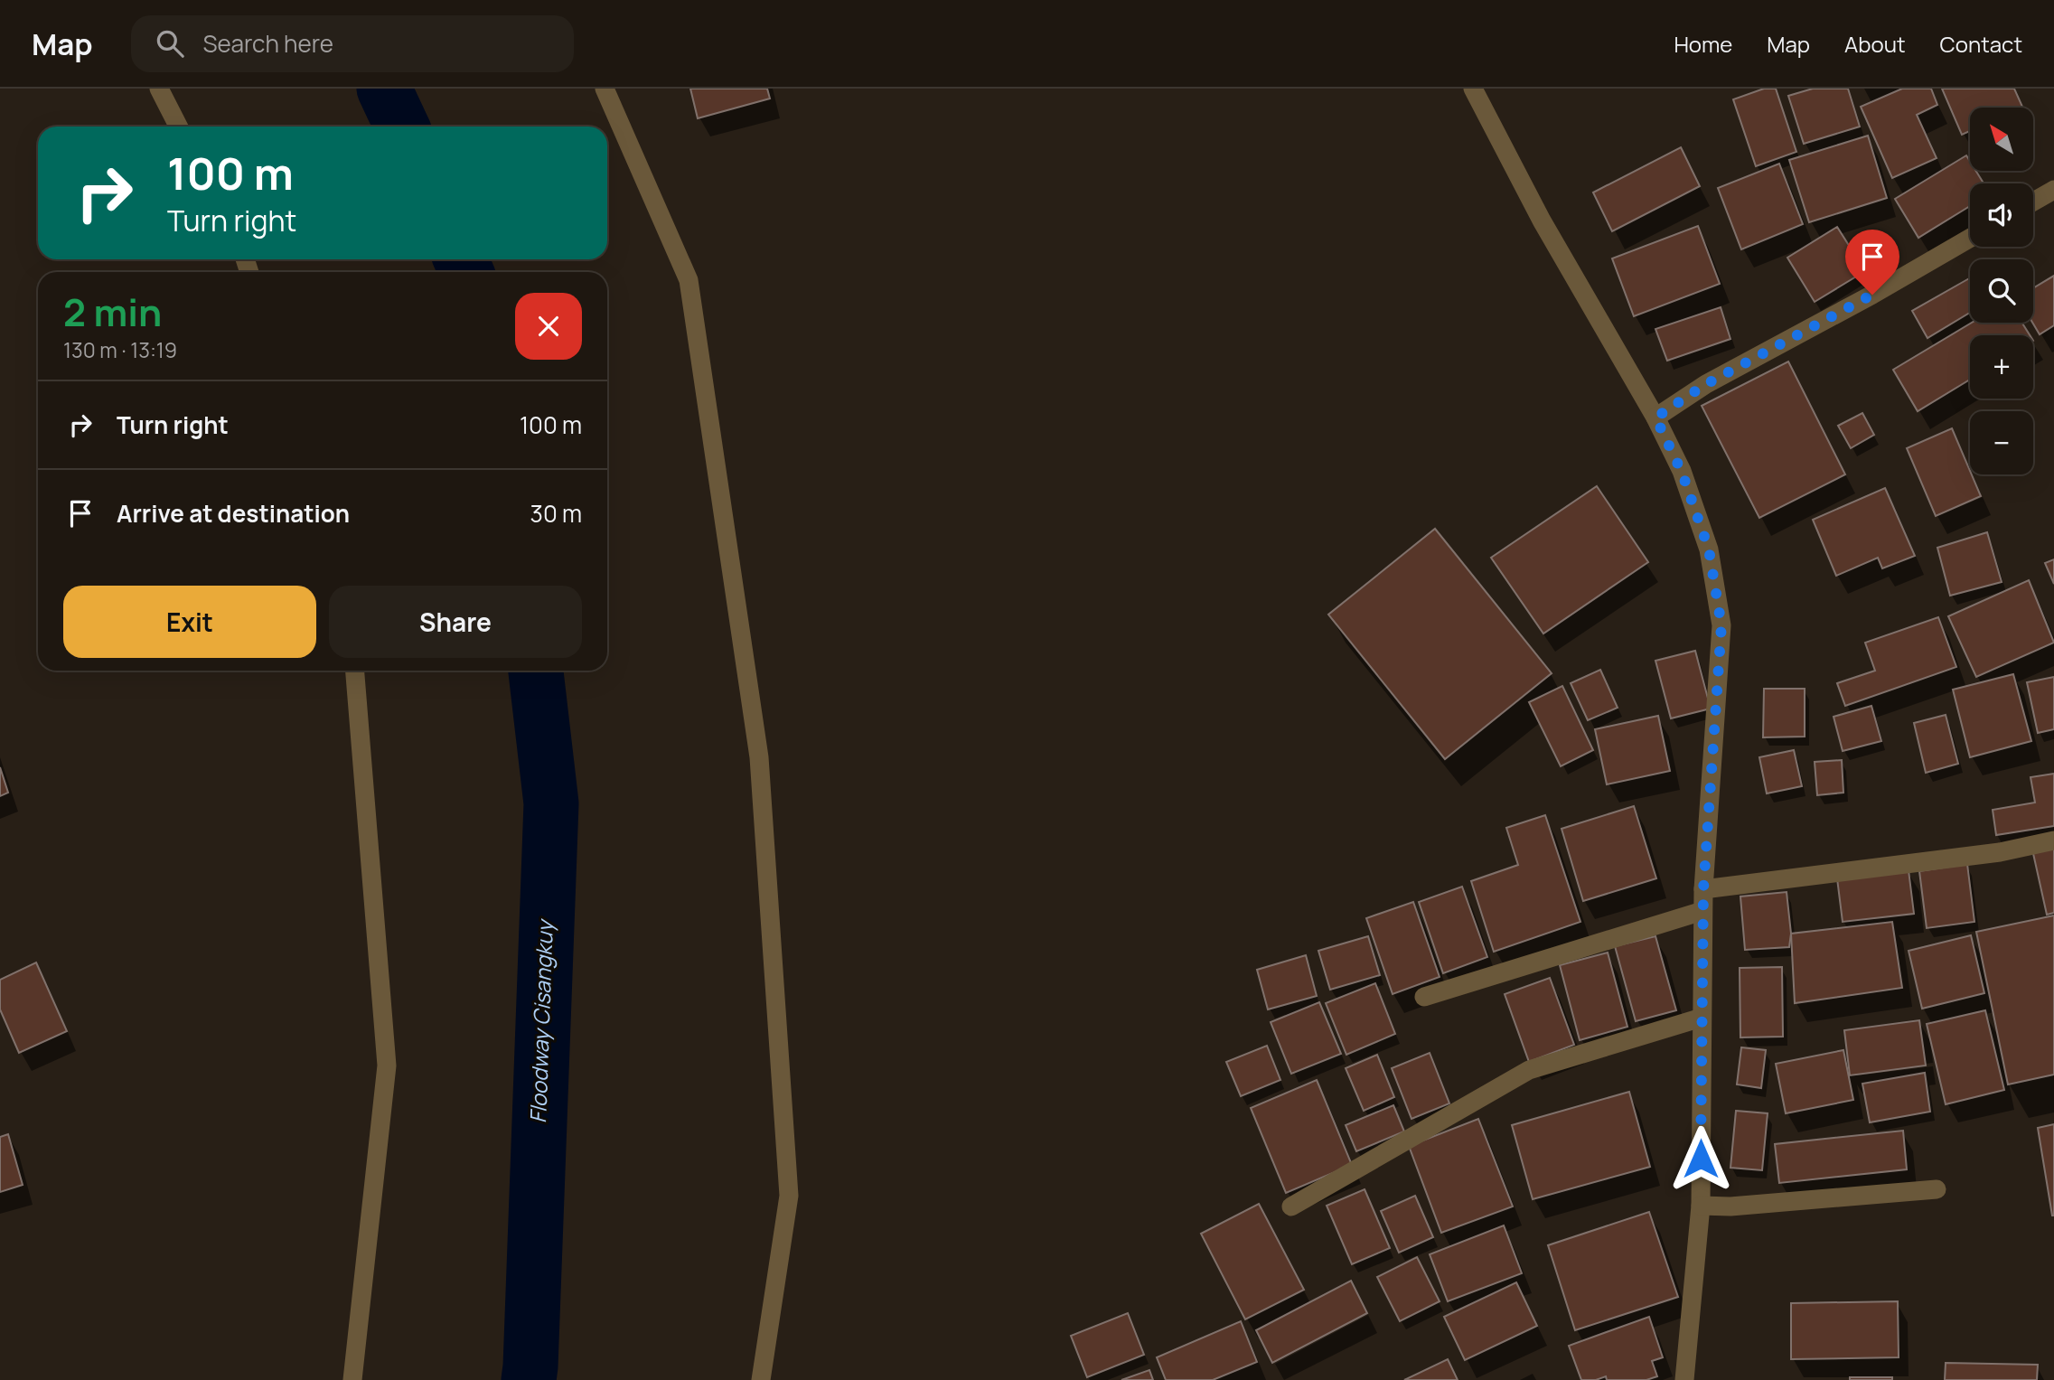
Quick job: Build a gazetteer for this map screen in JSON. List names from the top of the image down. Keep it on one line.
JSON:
{"water":["Floodway Cisangkuy"],"north":"top left","page":{"header":"Map","search":"Search here","nav":["Home","Map","About","Contact"],"map_buttons":["+","−"],"turn":["100 m","Turn right"],"heading":["2 min","130 m · 13:19"],"list":[{"name":"Turn right","value":"100 m"},{"name":"Arrive at destination","value":"30 m"}],"buttons":["Exit","Share"]}}
